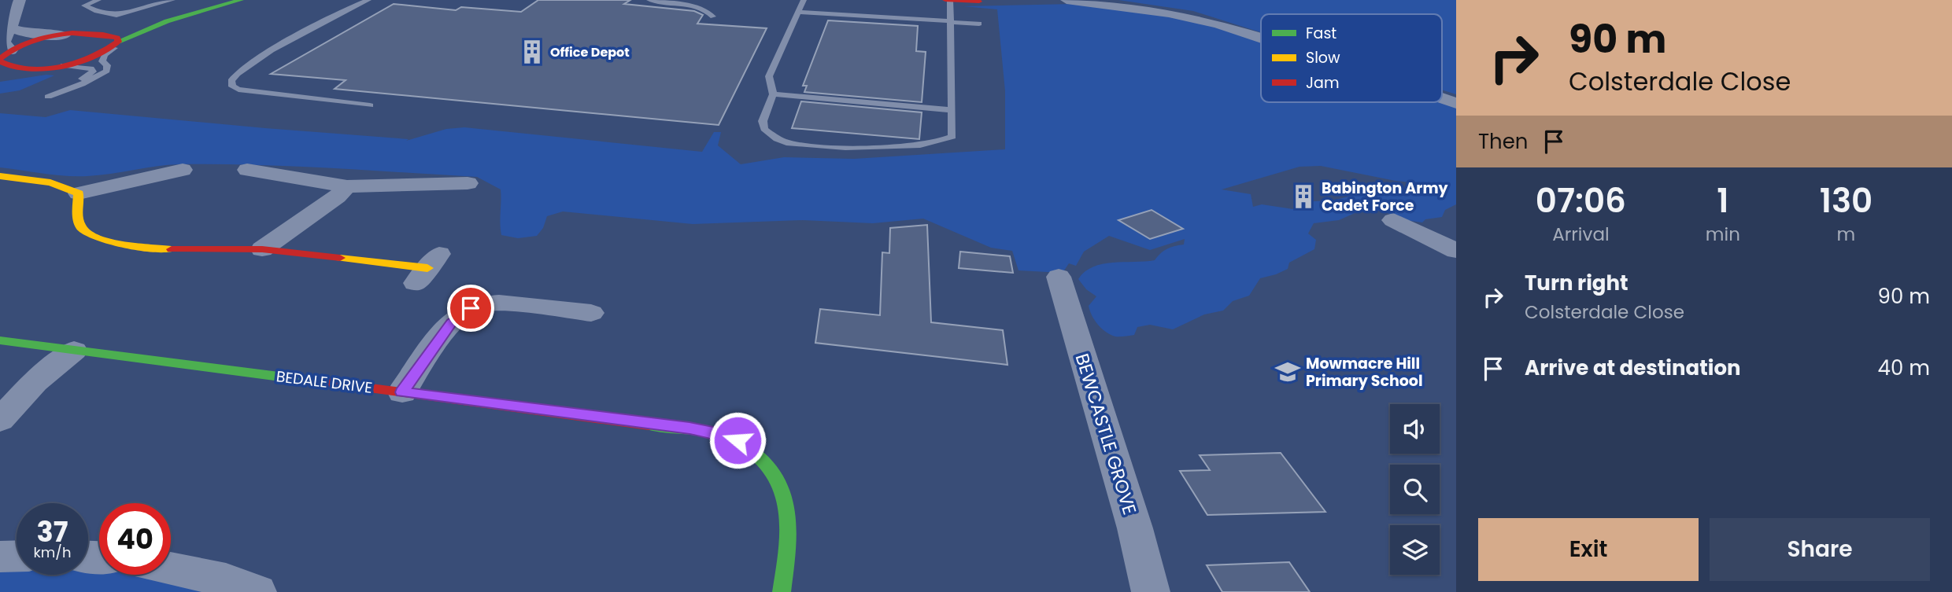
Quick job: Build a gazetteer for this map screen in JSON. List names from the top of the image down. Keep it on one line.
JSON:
{"streets":{"street":["BEDALE DRIVE","BEWCASTLE GROVE"]},"places":{"building":["Office Depot","Babington Army Cadet Force"],"school or university":["Mowmacre Hill Primary School"]},"legend":["Fast","Slow","Jam"],"page":{"turn":["90 m","Colsterdale Close"],"then":"Then","eta":["07:06","Arrival","1","min","130","m"],"list":[{"name":"Turn right","note":"Colsterdale Close","value":"90 m"},{"name":"Arrive at destination","value":"40 m"}],"speed":"37 km/h","limit":"40","buttons":["Exit","Share"]}}
